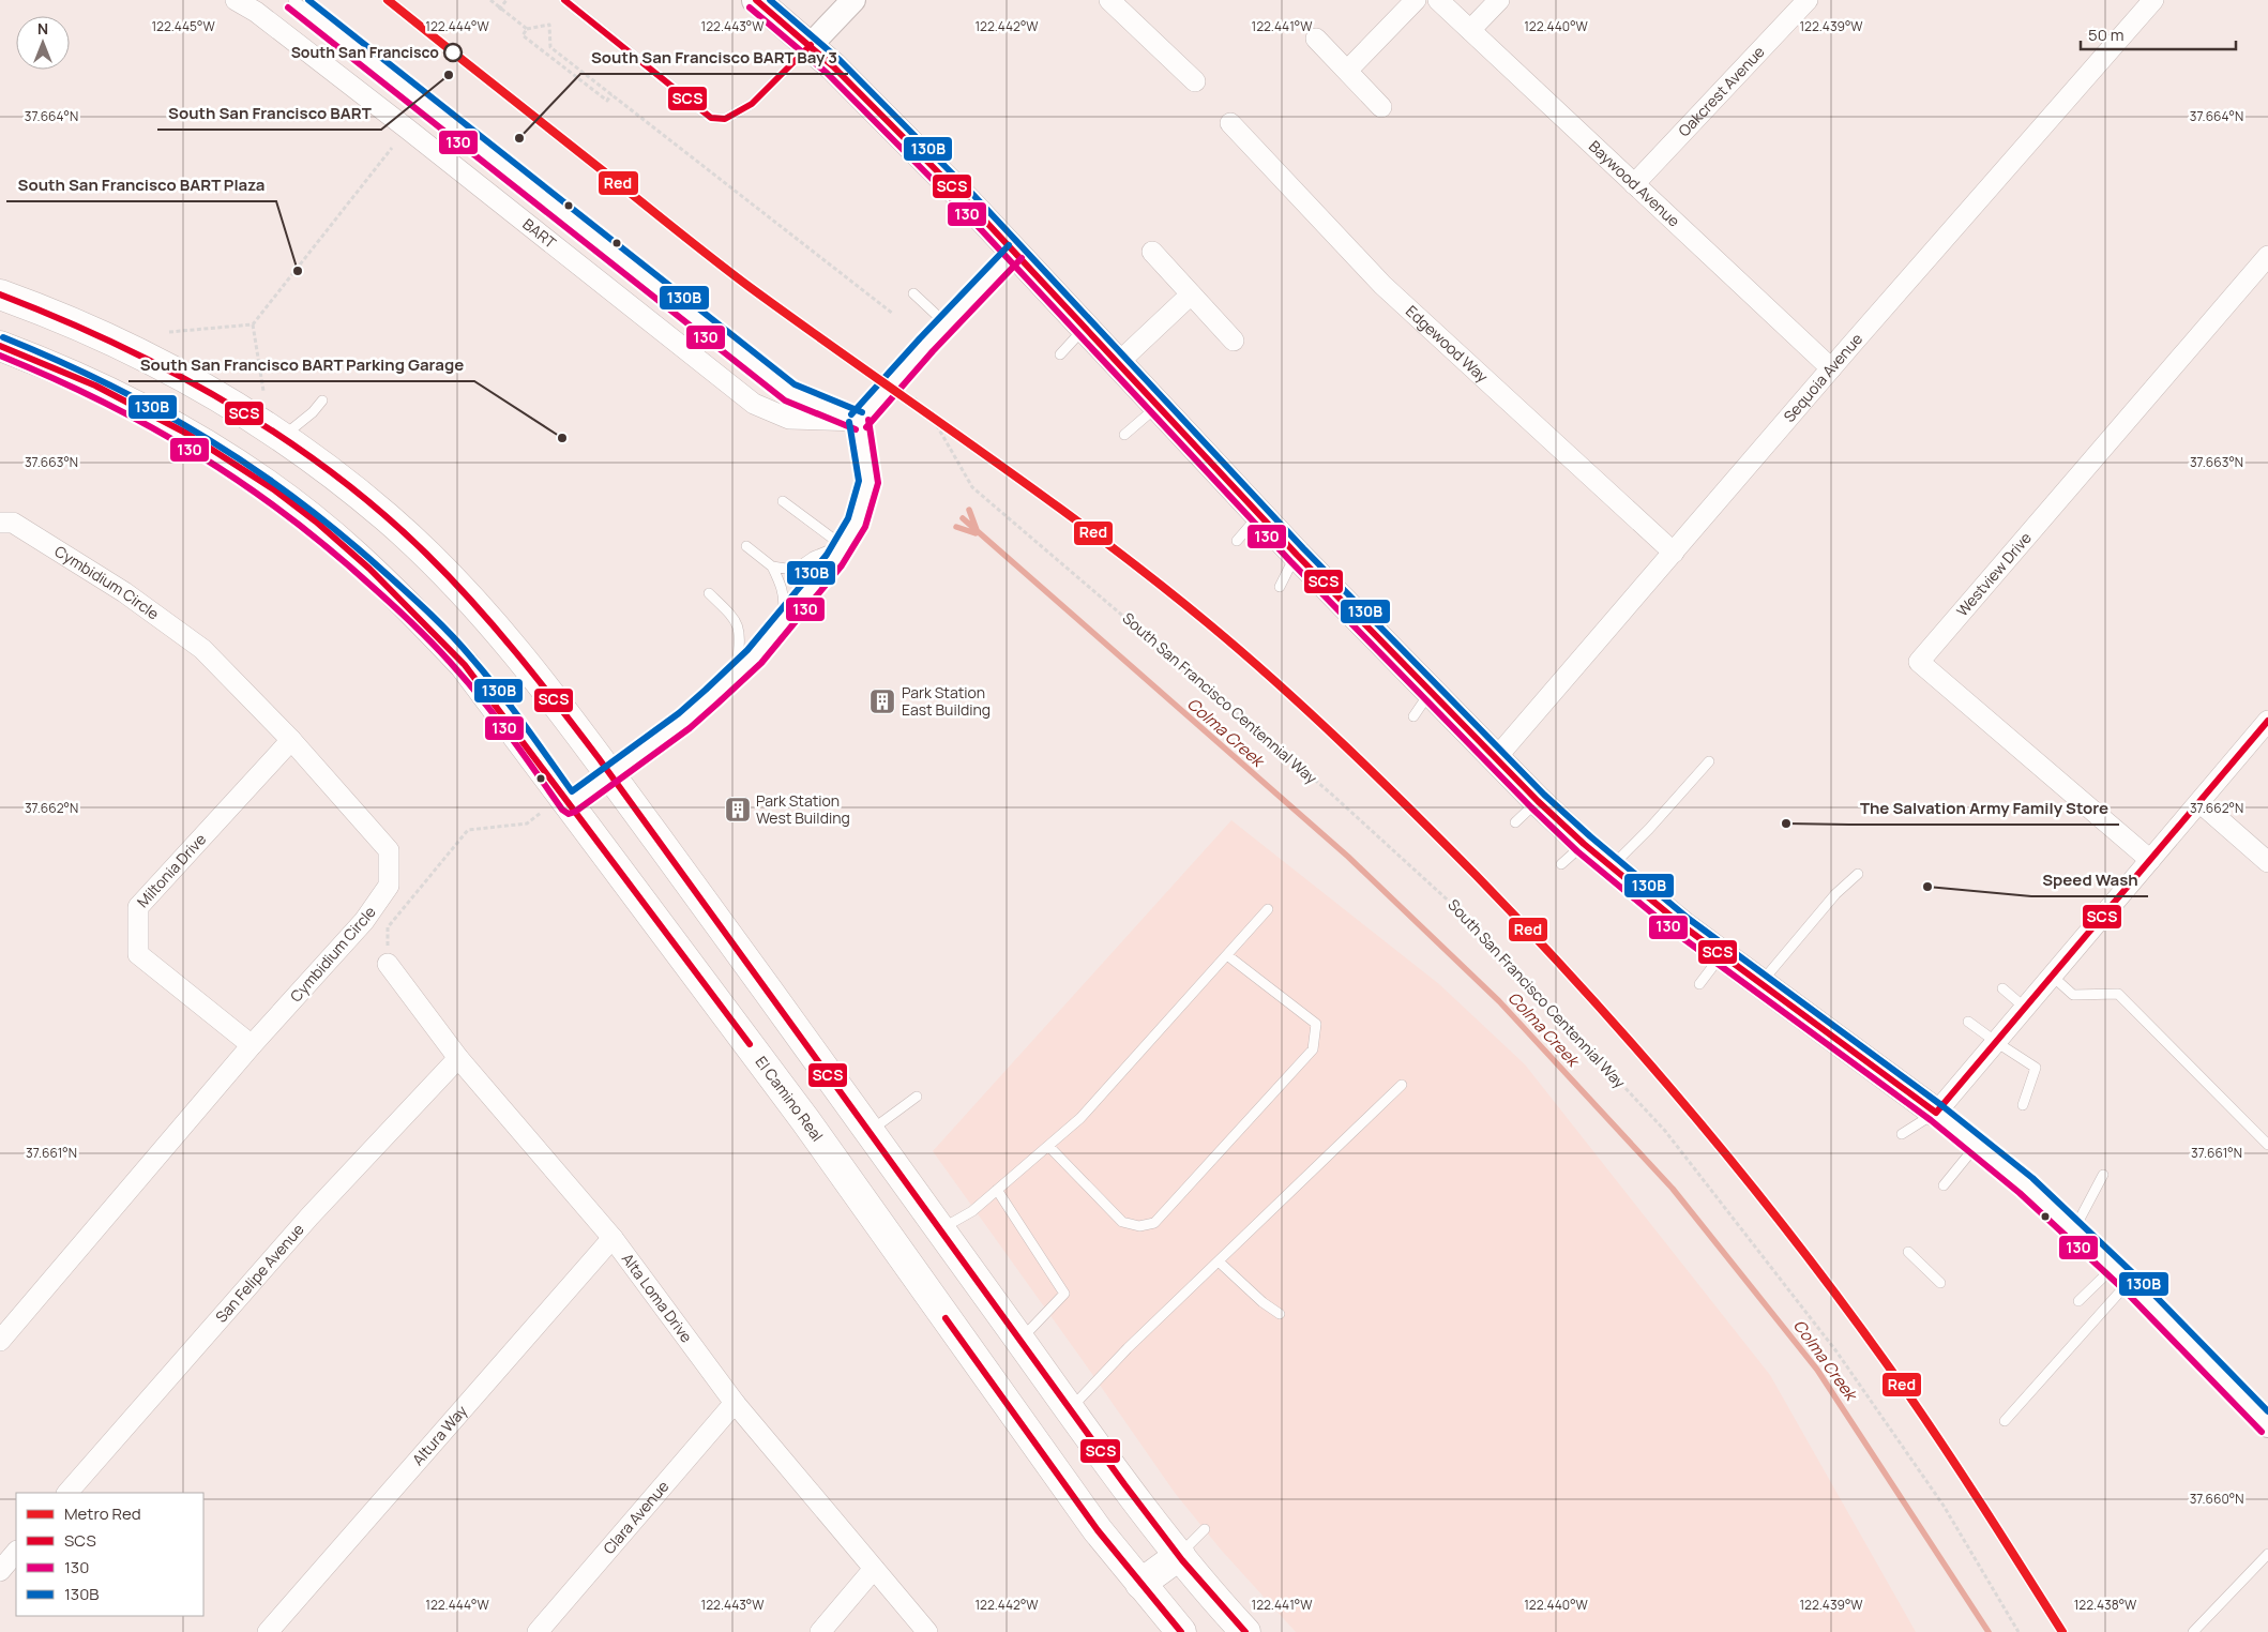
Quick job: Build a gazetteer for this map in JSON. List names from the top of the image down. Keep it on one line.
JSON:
{"streets":{"main road":["El Camino Real"],"street":["Oakcrest Avenue","Baywood Avenue","BART","Edgewood Way","Sequoia Avenue","Westview Drive","Cymbidium Circle","Miltonia Drive","San Felipe Avenue","Alta Loma Drive","Altura Way","Clara Avenue"],"path":["South San Francisco Centennial Way"]},"crossings":[["Oakcrest Avenue","Baywood Avenue"],["Baywood Avenue","Sequoia Avenue"],["Edgewood Way","Sequoia Avenue"],["Cymbidium Circle","Miltonia Drive"],["San Felipe Avenue","Alta Loma Drive"],["Alta Loma Drive","Altura Way"],["Alta Loma Drive","Clara Avenue"]],"water":["Colma Creek"],"places":{"other":["South San Francisco","South San Francisco BART","South San Francisco BART Bay 3","South San Francisco BART Plaza","South San Francisco BART Parking Garage","The Salvation Army Family Store","Speed Wash"],"building":["Park Station East Building","Park Station West Building"]},"lines":["metro line Red","transit line SCS","transit line 130B","transit line 130"],"legend":["Metro Red","SCS","130","130B"],"scale_bar":"50 m","north":"top","coordinates":["122.445°W","122.444°W","122.443°W","122.442°W","122.441°W","122.440°W","122.439°W","37.664°N","37.663°N","37.662°N","37.661°N","37.660°N","122.438°W"]}
